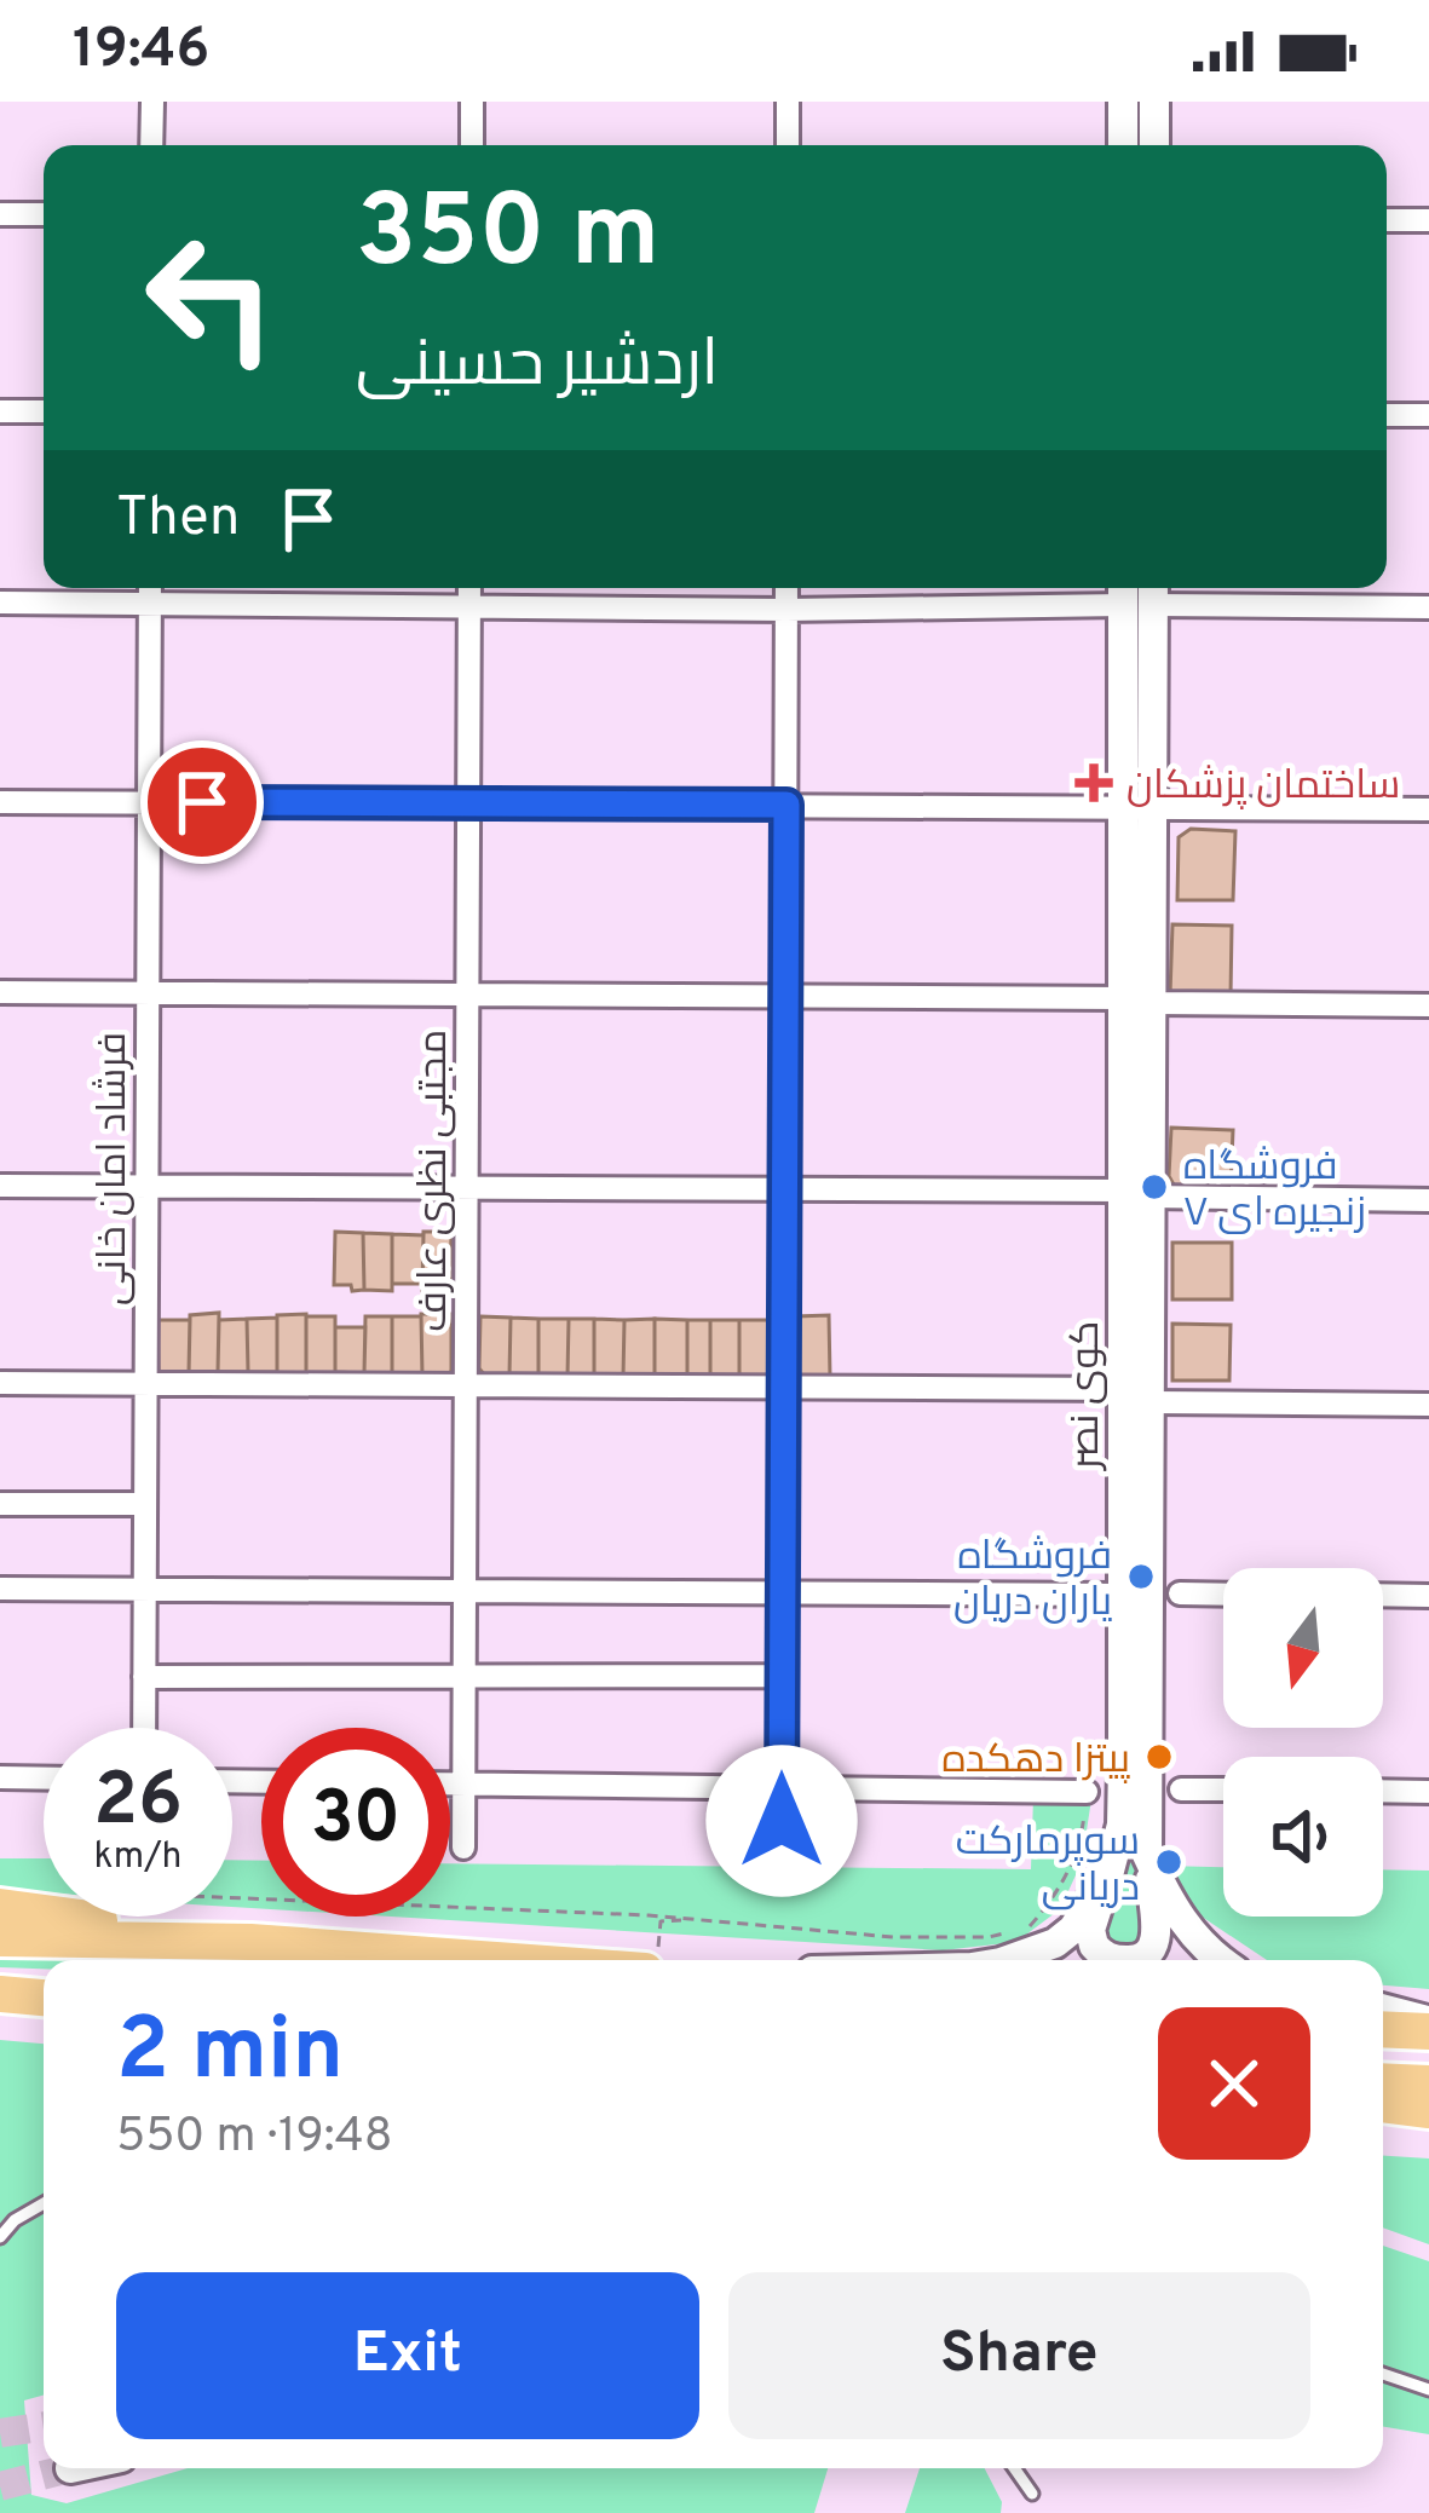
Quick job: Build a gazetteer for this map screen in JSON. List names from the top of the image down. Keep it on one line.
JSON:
{"streets":{"main road":["کوی نصر"],"street":["فرشاد امان خانی","مجتبی نظری عارف"]},"places":{"health":["ساختمان پزشکان"],"other":["فروشگاه زنجیره ای ۷","فروشگاه یاران دریان","پیتزا دهکده","سوپرمارکت دریانی"]},"north":"bottom","page":{"status":"19:46","turn":["350 m","اردشیر حسینی"],"then":"Then","speed":"26 km/h","limit":"30","heading":["2 min","550 m · 19:48"],"buttons":["Exit","Share"]}}
